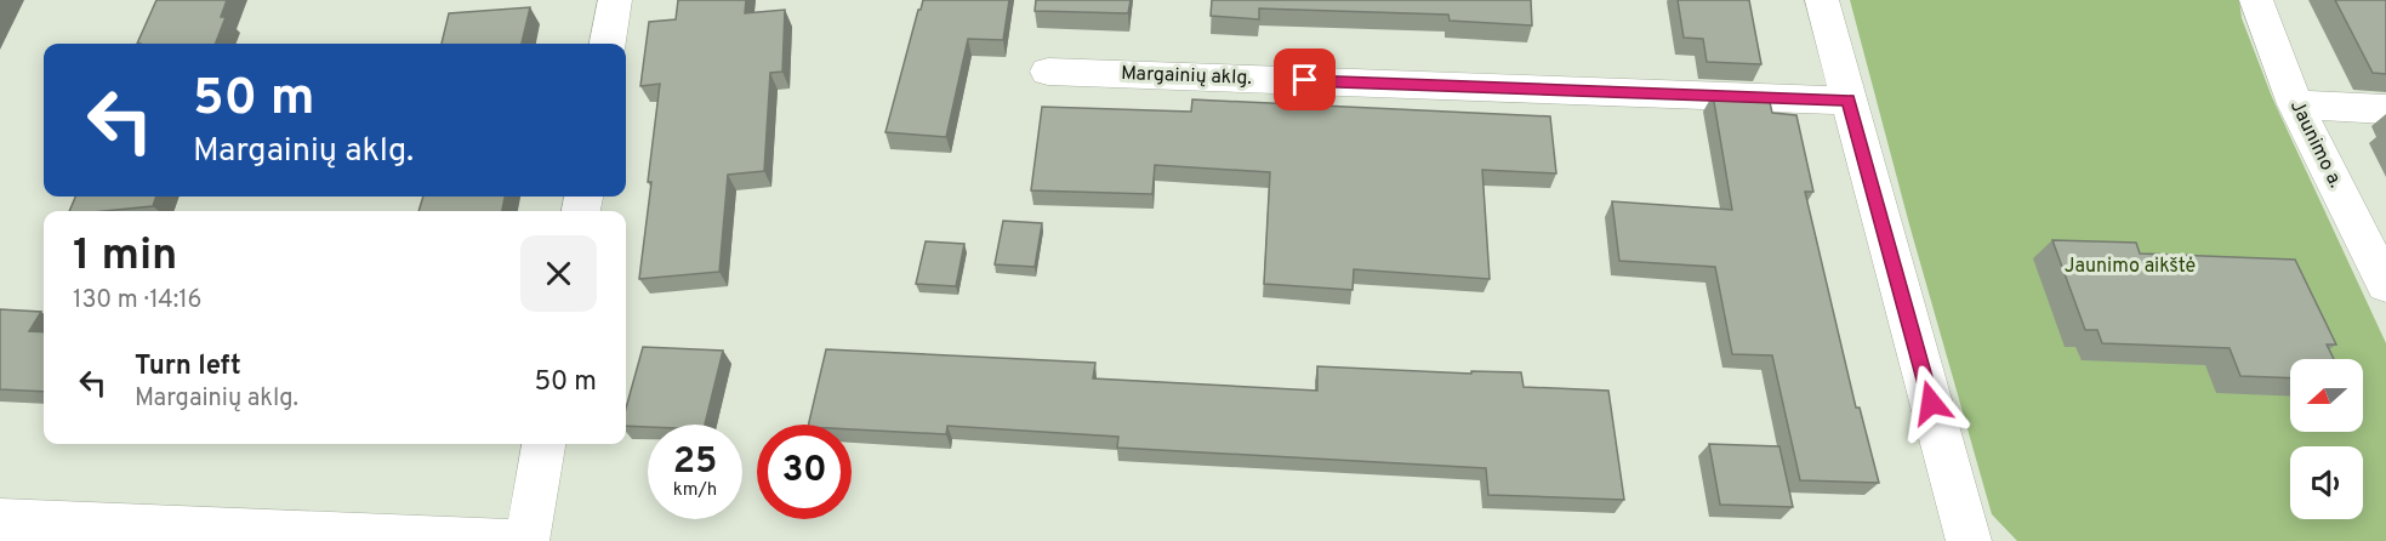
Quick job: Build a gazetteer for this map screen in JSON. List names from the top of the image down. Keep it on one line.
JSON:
{"streets":{"street":["Margainių aklg.","Jaunimo a."]},"parks":["Jaunimo aikštė"],"north":"left","page":{"turn":["50 m","Margainių aklg."],"heading":["1 min","130 m · 14:16"],"list":[{"name":"Turn left","note":"Margainių aklg.","value":"50 m"}],"speed":"25 km/h","limit":"30"}}
